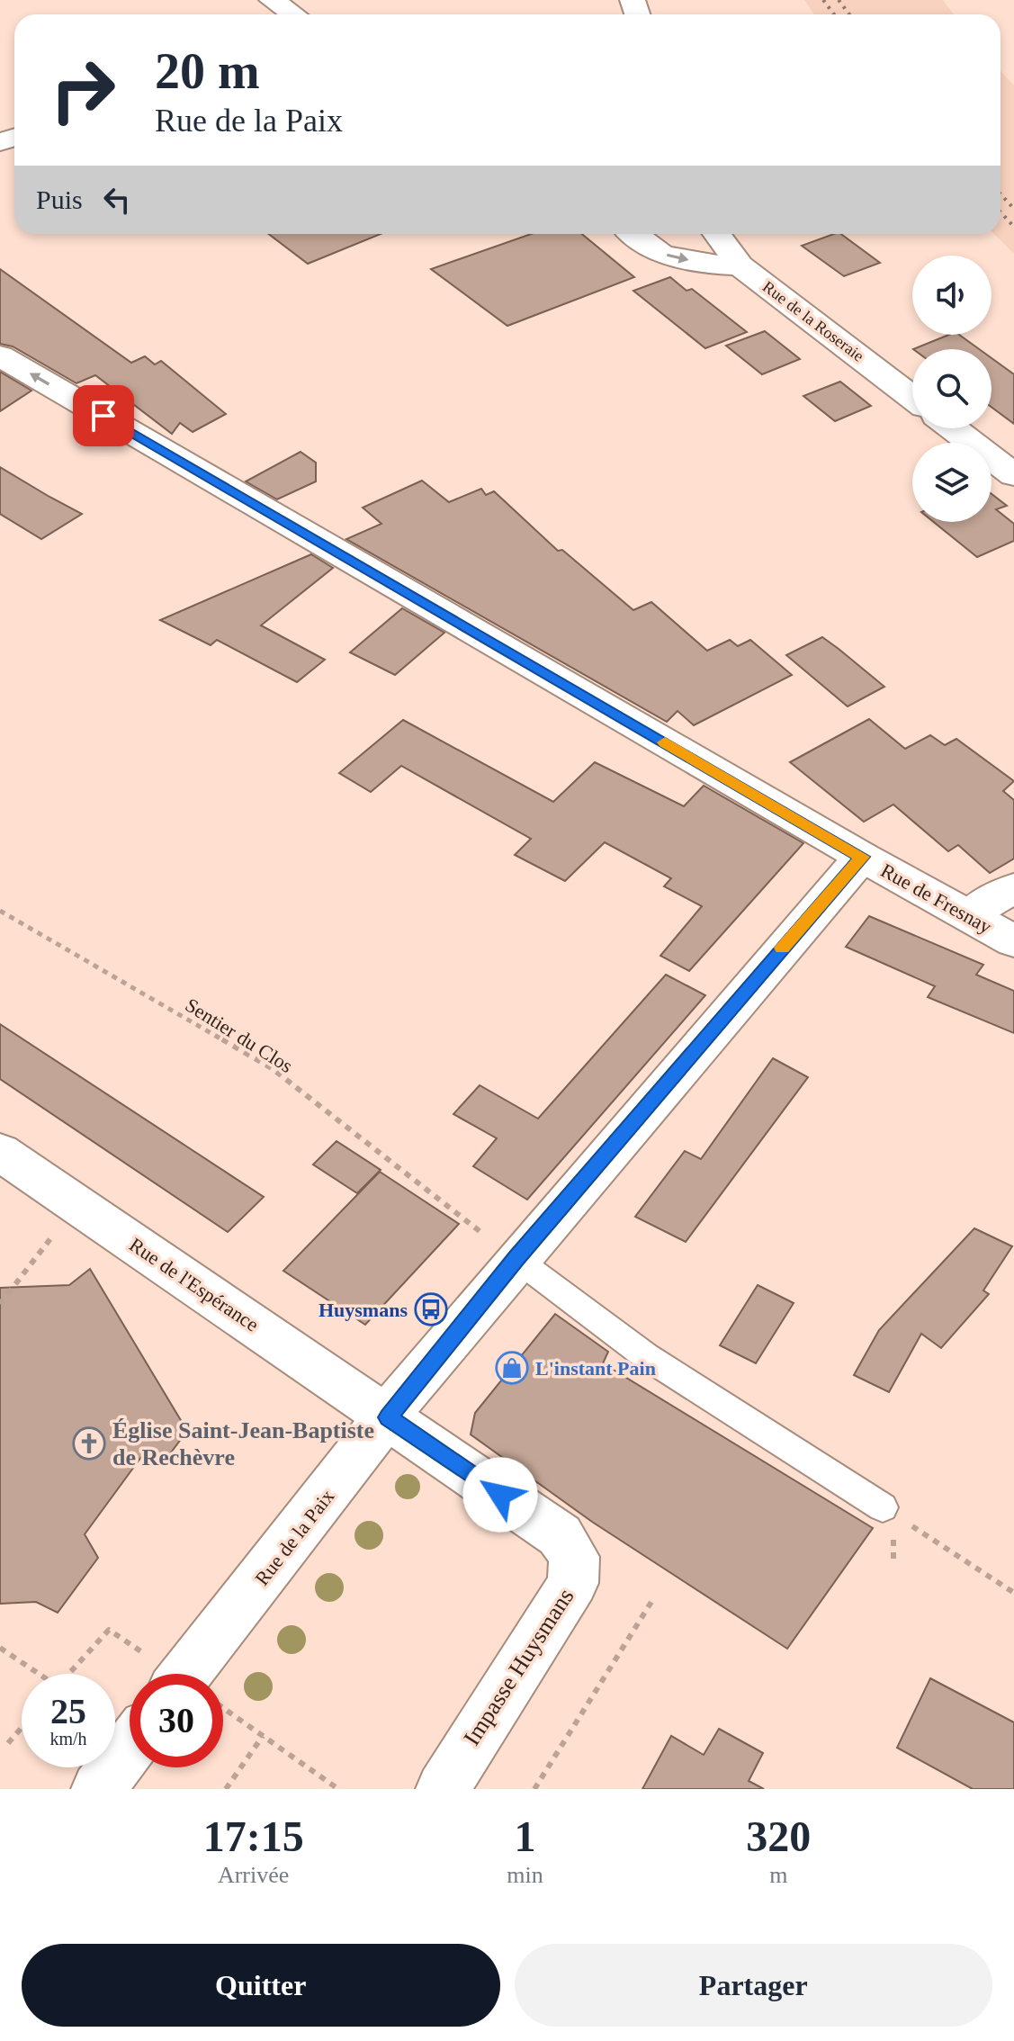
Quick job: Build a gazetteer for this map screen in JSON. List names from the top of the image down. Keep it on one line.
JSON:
{"streets":{"street":["Rue de la Roseraie","Rue de Fresnay","Rue de l'Espérance","Rue de la Paix","Impasse Huysmans"],"path":["Sentier du Clos"]},"crossings":[["Rue de Fresnay","Rue de la Paix"],["Sentier du Clos","Rue de la Paix"],["Rue de l'Espérance","Rue de la Paix"],["Rue de l'Espérance","Impasse Huysmans"],["Rue de la Paix","Impasse Huysmans"]],"one_way":["Rue de Fresnay"],"places":{"bus stop":["Huysmans"],"shop":["L'instant Pain"],"church":["Église Saint-Jean-Baptiste de Rechèvre"]},"page":{"turn":["20 m","Rue de la Paix"],"then":"Puis","speed":"25 km/h","limit":"30","eta":["17:15","Arrivée","1","min","320","m"],"buttons":["Quitter","Partager"]}}
